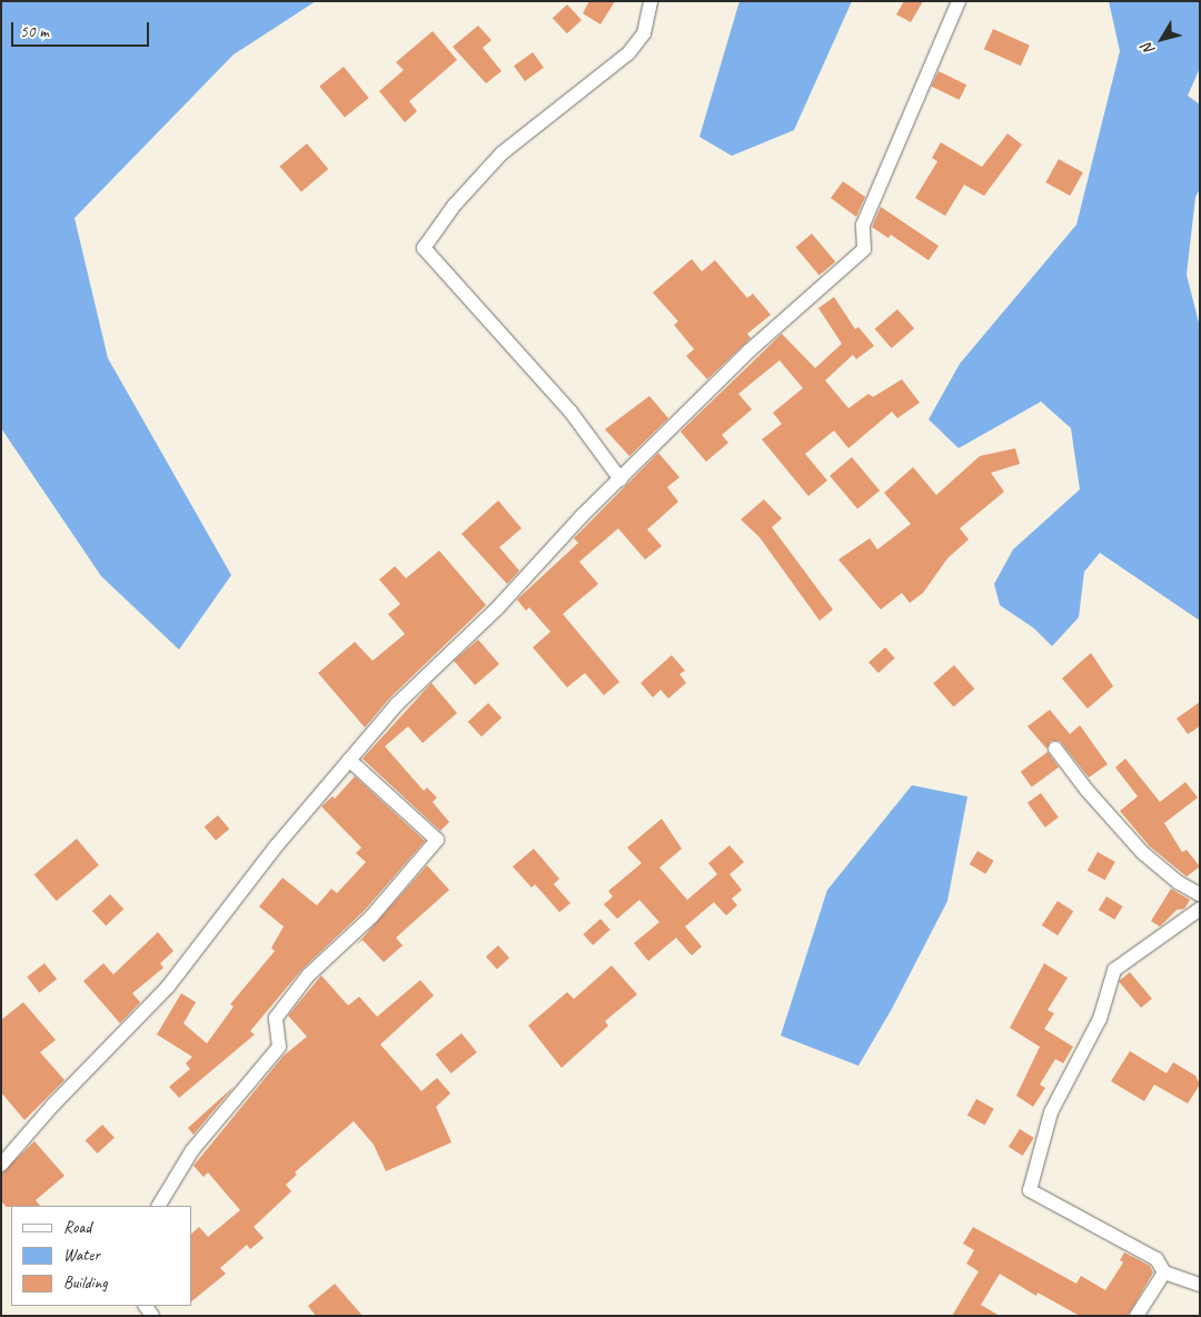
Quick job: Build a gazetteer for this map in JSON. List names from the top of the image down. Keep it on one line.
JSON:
{"legend":["Road","Water","Building"],"scale_bar":"50 m","north":"bottom left"}
